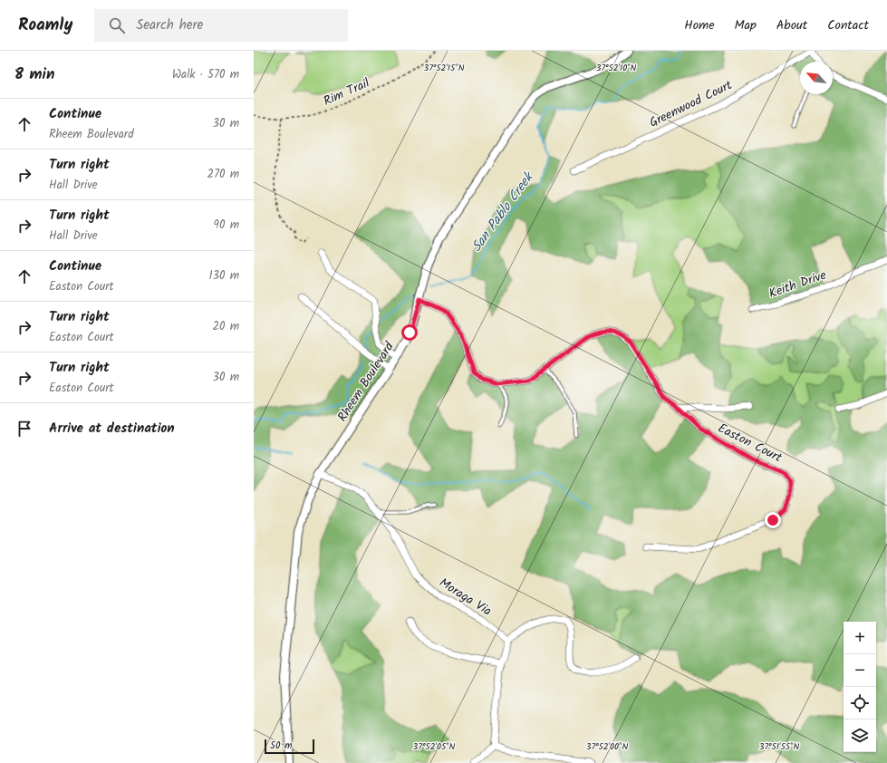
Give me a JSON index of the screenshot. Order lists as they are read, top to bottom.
{
  "streets": {
    "street": [
      "Greenwood Court",
      "Keith Drive",
      "Rheem Boulevard",
      "Easton Court",
      "Moraga Via"
    ],
    "path": ["Rim Trail"]
  },
  "crossings": [
    ["Rheem Boulevard", "Moraga Via"]
  ],
  "water": ["San Pablo Creek"],
  "scale_bar": "50 m",
  "north": "top left",
  "page": {
    "header": "Roamly",
    "search": "Search here",
    "nav": [
      "Home",
      "Map",
      "About",
      "Contact"
    ],
    "heading": ["8 min", "Walk · 570 m"],
    "list": [
      ["Continue", "Rheem Boulevard", "30 m"],
      ["Turn right", "Hall Drive", "270 m"],
      ["Turn right", "Hall Drive", "90 m"],
      ["Continue", "Easton Court", "130 m"],
      ["Turn right", "Easton Court", "20 m"],
      ["Turn right", "Easton Court", "30 m"],
      "Arrive at destination"
    ],
    "map_buttons": ["+", "−"],
    "scale": "50 m"
  },
  "coordinates": [
    "37°52'15\"N",
    "37°52'10\"N",
    "37°52'05\"N",
    "37°52'00\"N",
    "37°51'55\"N"
  ]
}
